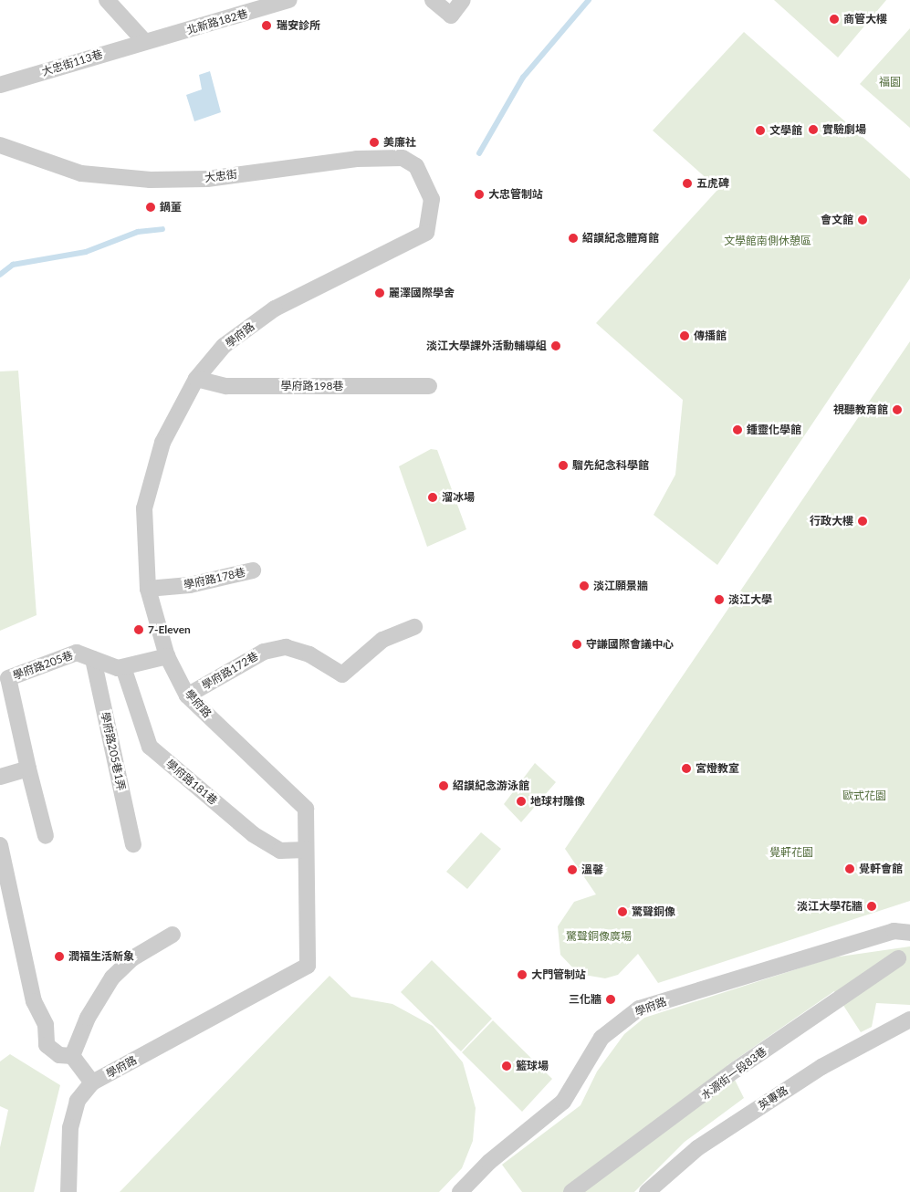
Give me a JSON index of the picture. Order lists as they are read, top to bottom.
{
  "streets": {
    "street": [
      "北新路182巷",
      "大忠街113巷",
      "大忠街",
      "學府路",
      "學府路198巷",
      "學府路178巷",
      "學府路205巷",
      "學府路172巷",
      "學府路205巷1弄",
      "學府路181巷",
      "水源街一段83巷",
      "英專路"
    ]
  },
  "crossings": [
    ["北新路182巷", "大忠街113巷"],
    ["大忠街", "學府路"],
    ["學府路", "學府路198巷"],
    ["學府路", "學府路178巷"],
    ["學府路", "學府路205巷"],
    ["學府路", "學府路172巷"],
    ["學府路", "學府路181巷"],
    ["學府路205巷", "學府路205巷1弄"],
    ["學府路205巷", "學府路181巷"]
  ],
  "parks": [
    "福園",
    "文學館南側休憩區",
    "歐式花園",
    "覺軒花園",
    "驚聲銅像廣場"
  ],
  "places": [
    "商管大樓",
    "瑞安診所",
    "實驗劇場",
    "文學館",
    "美廉社",
    "五虎碑",
    "大忠管制站",
    "鍋董",
    "會文館",
    "紹謨紀念體育館",
    "麗澤國際學舍",
    "傳播館",
    "淡江大學課外活動輔導組",
    "視聽教育館",
    "鍾靈化學館",
    "騮先紀念科學館",
    "溜冰場",
    "行政大樓",
    "淡江願景牆",
    "淡江大學",
    "7-Eleven",
    "守謙國際會議中心",
    "宮燈教室",
    "紹謨紀念游泳館",
    "地球村雕像",
    "覺軒會館",
    "溫馨",
    "淡江大學花牆",
    "驚聲銅像",
    "潤福生活新象",
    "大門管制站",
    "三化牆",
    "籃球場"
  ]
}
